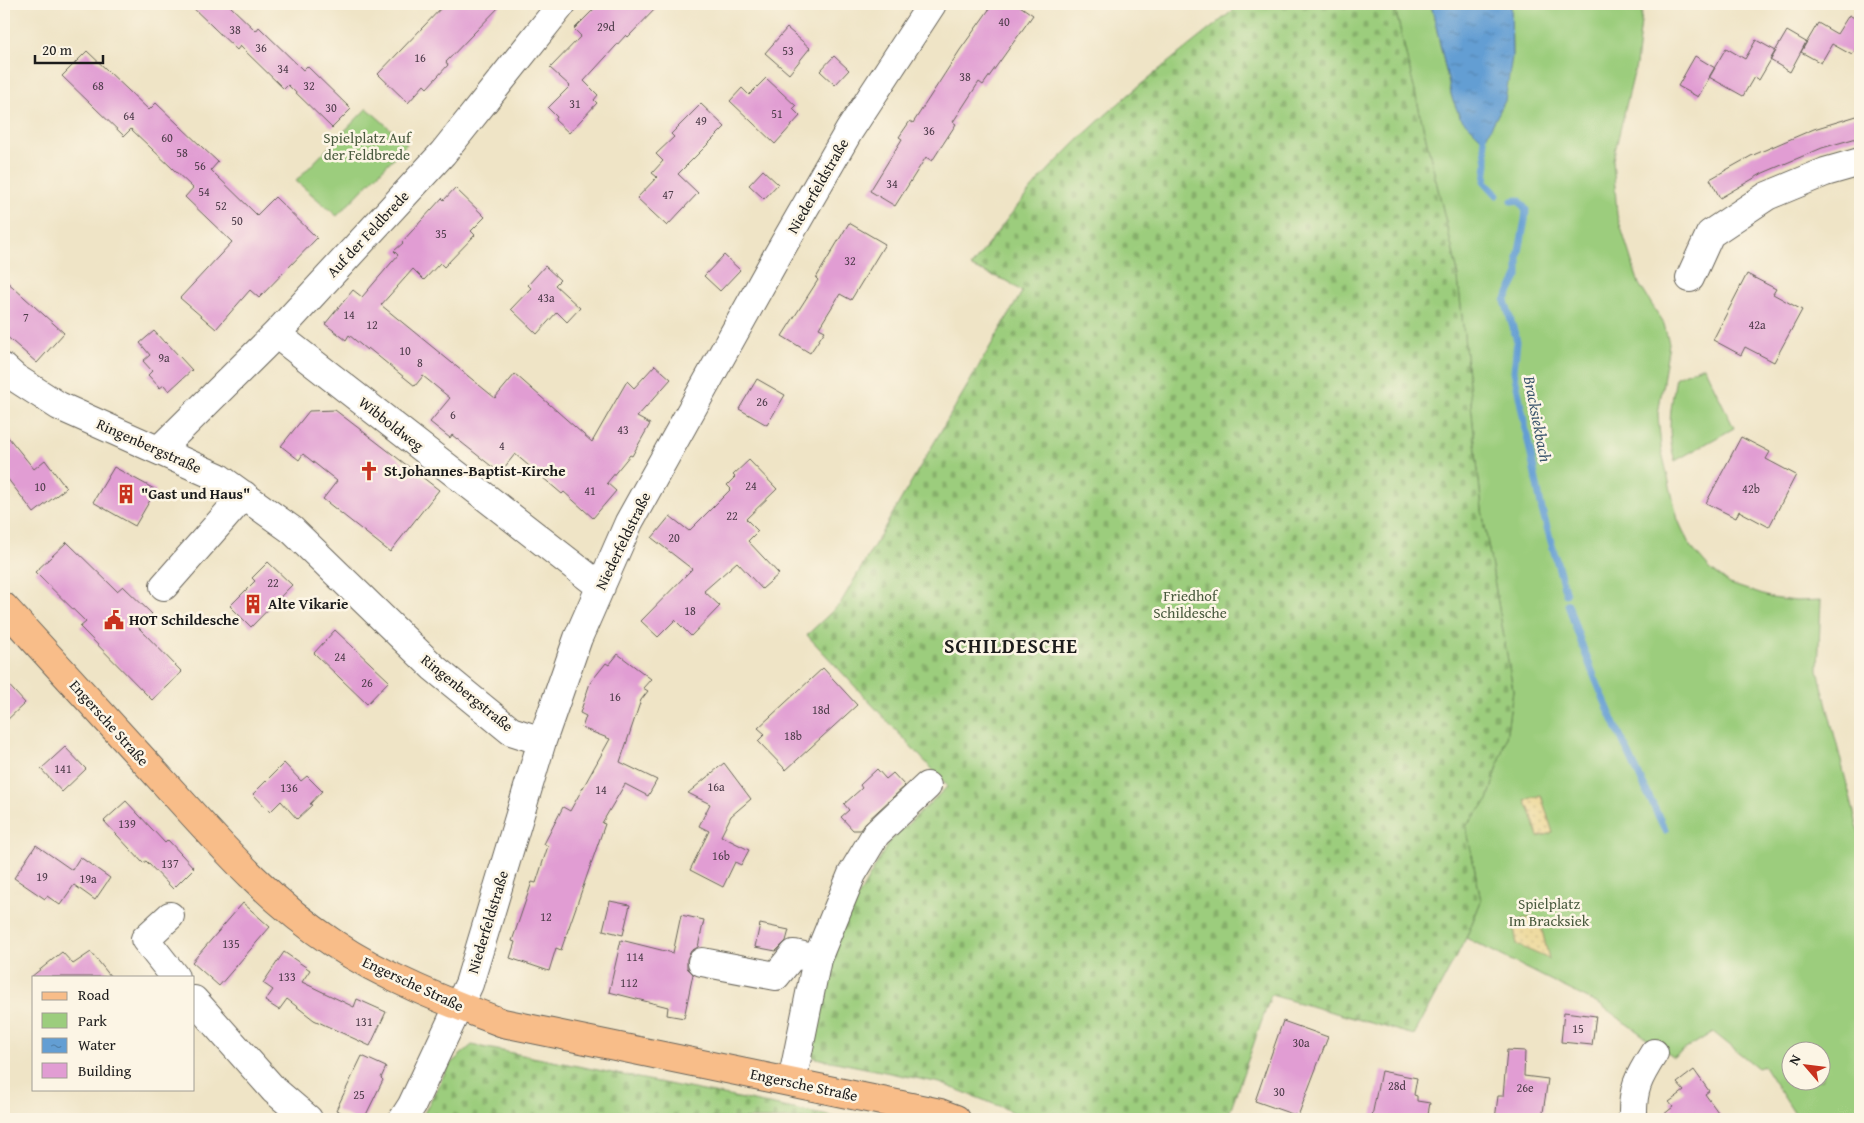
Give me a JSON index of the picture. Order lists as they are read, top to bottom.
{
  "streets": {
    "main road": ["Engersche Straße"],
    "street": [
      "Niederfeldstraße",
      "Auf der Feldbrede",
      "Wibboldweg",
      "Ringenbergstraße"
    ]
  },
  "crossings": [
    ["Niederfeldstraße", "Wibboldweg"],
    ["Niederfeldstraße", "Ringenbergstraße"],
    ["Niederfeldstraße", "Engersche Straße"],
    ["Auf der Feldbrede", "Wibboldweg"],
    ["Auf der Feldbrede", "Ringenbergstraße"]
  ],
  "districts": ["SCHILDESCHE"],
  "water": ["Bracksiekbach"],
  "parks": ["Spielplatz Auf der Feldbrede", "Friedhof Schildesche", "Spielplatz Im Bracksiek"],
  "places": {
    "church": ["St.Johannes-Baptist-Kirche"],
    "building": ["\"Gast und Haus\"", "Alte Vikarie"],
    "public building": ["HOT Schildesche"]
  },
  "house_numbers": [
    "40",
    "29d",
    "38",
    "36",
    "53",
    "16",
    "34",
    "38",
    "68",
    "32",
    "31",
    "30",
    "51",
    "64",
    "49",
    "36",
    "60",
    "58",
    "56",
    "34",
    "54",
    "47",
    "52",
    "50",
    "35",
    "32",
    "43a",
    "14",
    "7",
    "12",
    "42a",
    "10",
    "9a",
    "8",
    "26",
    "6",
    "43",
    "4",
    "24",
    "10",
    "42b",
    "41",
    "22",
    "20",
    "22",
    "18",
    "24",
    "26",
    "16",
    "18d",
    "18b",
    "141",
    "16a",
    "136",
    "14",
    "139",
    "16b",
    "137",
    "19",
    "19a",
    "12",
    "135",
    "114",
    "133",
    "112",
    "131",
    "15",
    "30a",
    "28d",
    "26e",
    "30",
    "25"
  ],
  "legend": [
    "Road",
    "Park",
    "Water",
    "Building"
  ],
  "scale_bar": "20 m",
  "north": "top left"
}
